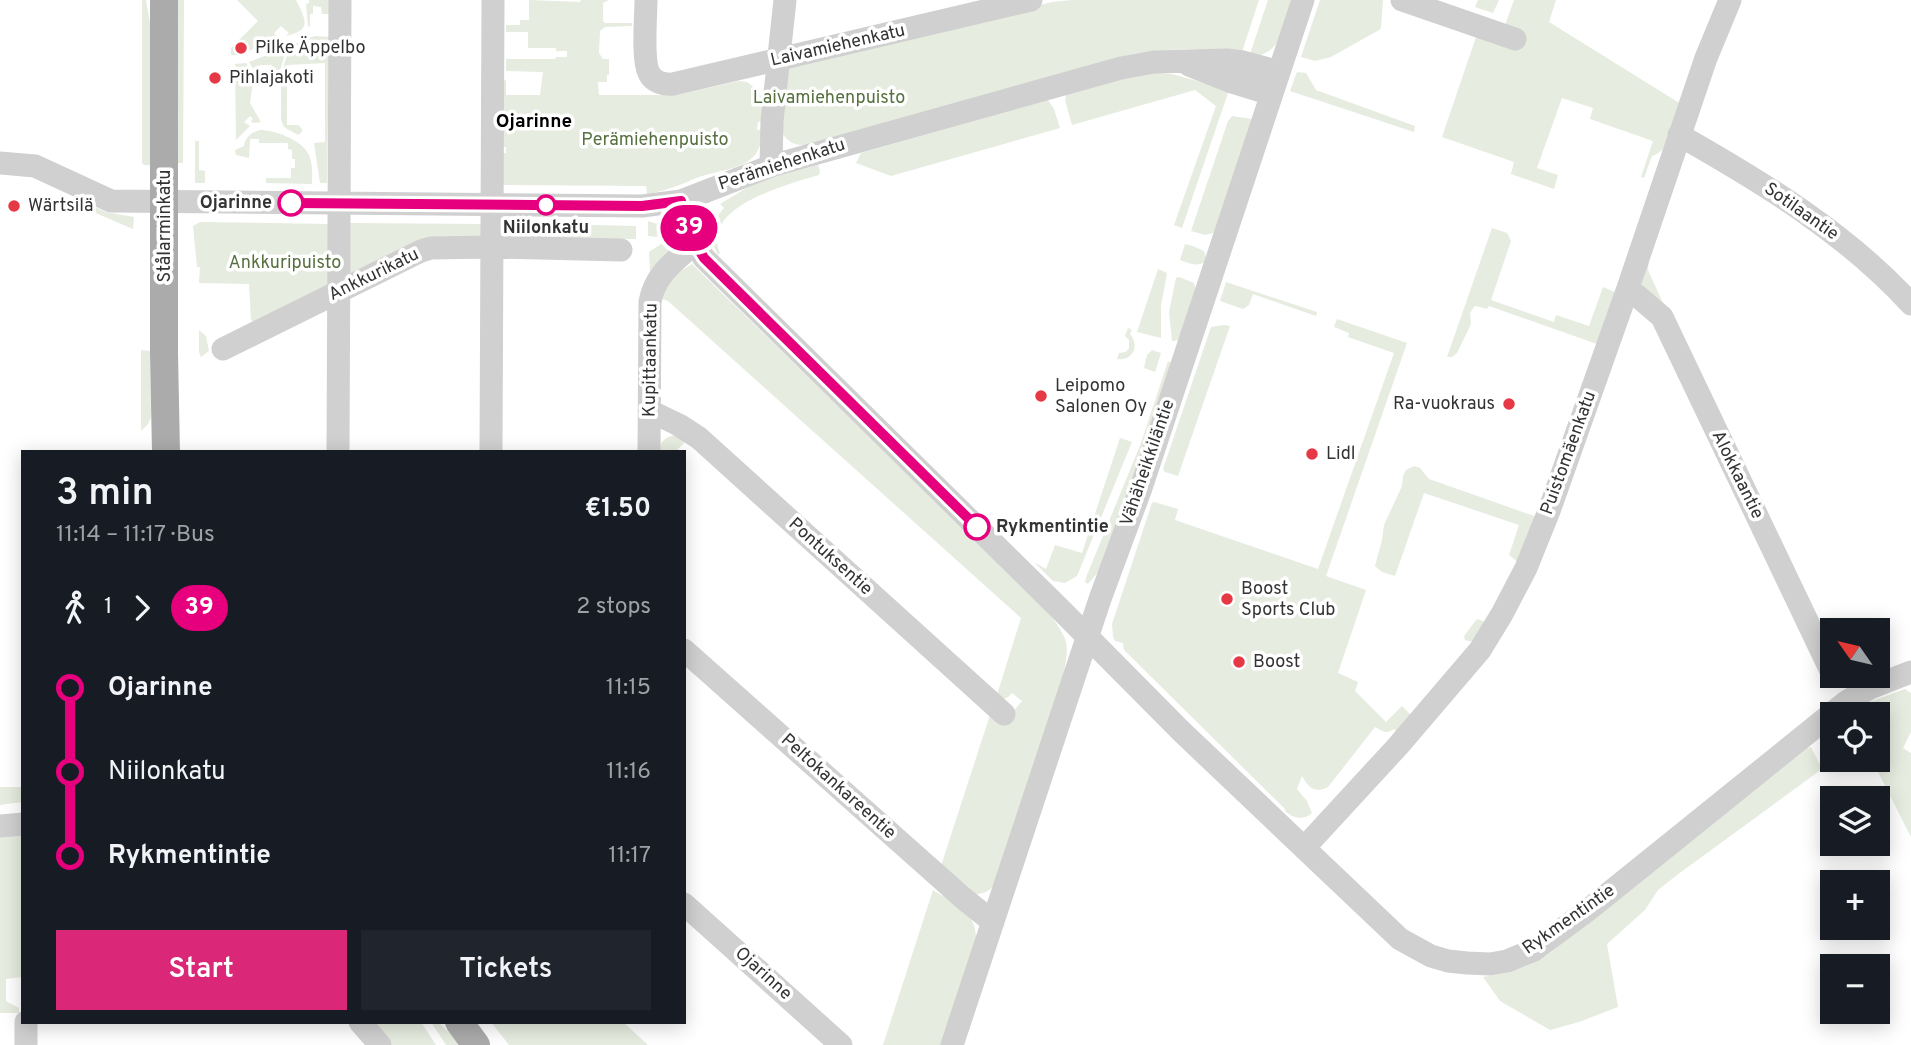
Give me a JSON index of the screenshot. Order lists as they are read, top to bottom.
{
  "streets": {
    "main road": ["Stålarminkatu"],
    "street": [
      "Laivamiehenkatu",
      "Perämiehenkatu",
      "Sotilaantie",
      "Ankkurikatu",
      "Kupittaankatu",
      "Puistomäenkatu",
      "Vähäheikkiläntie",
      "Alokkaantie",
      "Pontuksentie",
      "Peltokankareentie",
      "Rykmentintie",
      "Ojarinne"
    ]
  },
  "crossings": [
    ["Perämiehenkatu", "Stålarminkatu"],
    ["Perämiehenkatu", "Vähäheikkiläntie"],
    ["Perämiehenkatu", "Rykmentintie"],
    ["Sotilaantie", "Puistomäenkatu"],
    ["Kupittaankatu", "Pontuksentie"],
    ["Kupittaankatu", "Rykmentintie"],
    ["Puistomäenkatu", "Alokkaantie"],
    ["Puistomäenkatu", "Rykmentintie"],
    ["Vähäheikkiläntie", "Peltokankareentie"],
    ["Vähäheikkiläntie", "Rykmentintie"],
    ["Alokkaantie", "Rykmentintie"]
  ],
  "districts": ["Ojarinne"],
  "parks": ["Laivamiehenpuisto", "Perämiehenpuisto", "Ankkuripuisto"],
  "places": [
    "Pilke Äppelbo",
    "Pihlajakoti",
    "Ojarinne",
    "Niilonkatu",
    "Wärtsilä",
    "Leipomo Salonen Oy",
    "Ra-vuokraus",
    "Lidl",
    "Rykmentintie",
    "Boost Sports Club",
    "Boost"
  ],
  "lines": ["bus line 39"],
  "north": "top left",
  "page": {
    "on_map": "39",
    "heading": ["3 min", "11:14 – 11:17 · Bus", "€1.50"],
    "legs": ["1", "39", "2 stops"],
    "map_buttons": ["+", "−"],
    "list": [
      {
        "name": "Ojarinne",
        "value": "11:15"
      },
      {
        "name": "Niilonkatu",
        "value": "11:16"
      },
      {
        "name": "Rykmentintie",
        "value": "11:17"
      }
    ],
    "buttons": ["Start", "Tickets"]
  }
}
